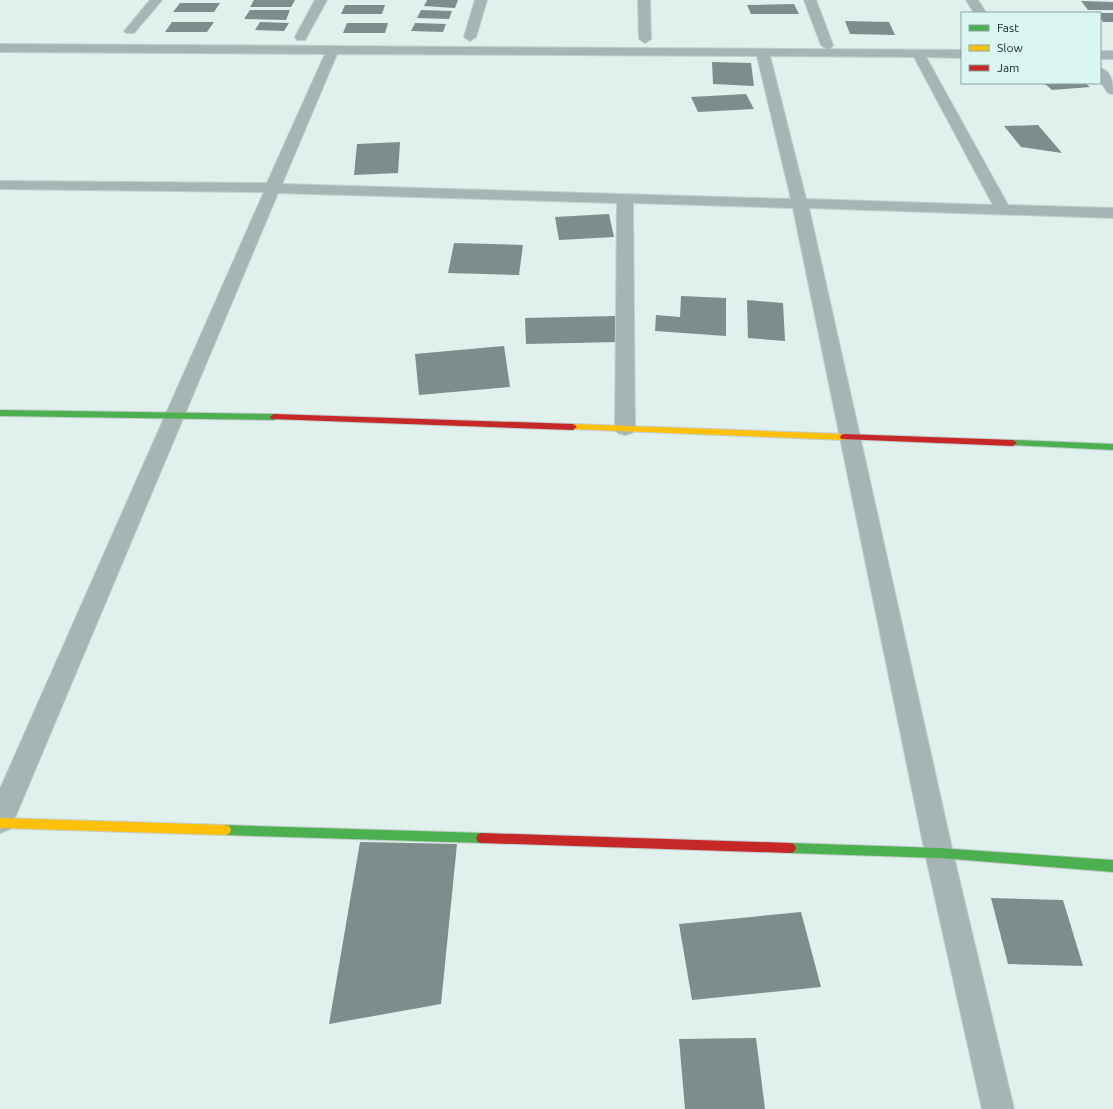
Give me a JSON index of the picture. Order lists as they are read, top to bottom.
{
  "legend": ["Fast", "Slow", "Jam"]
}
